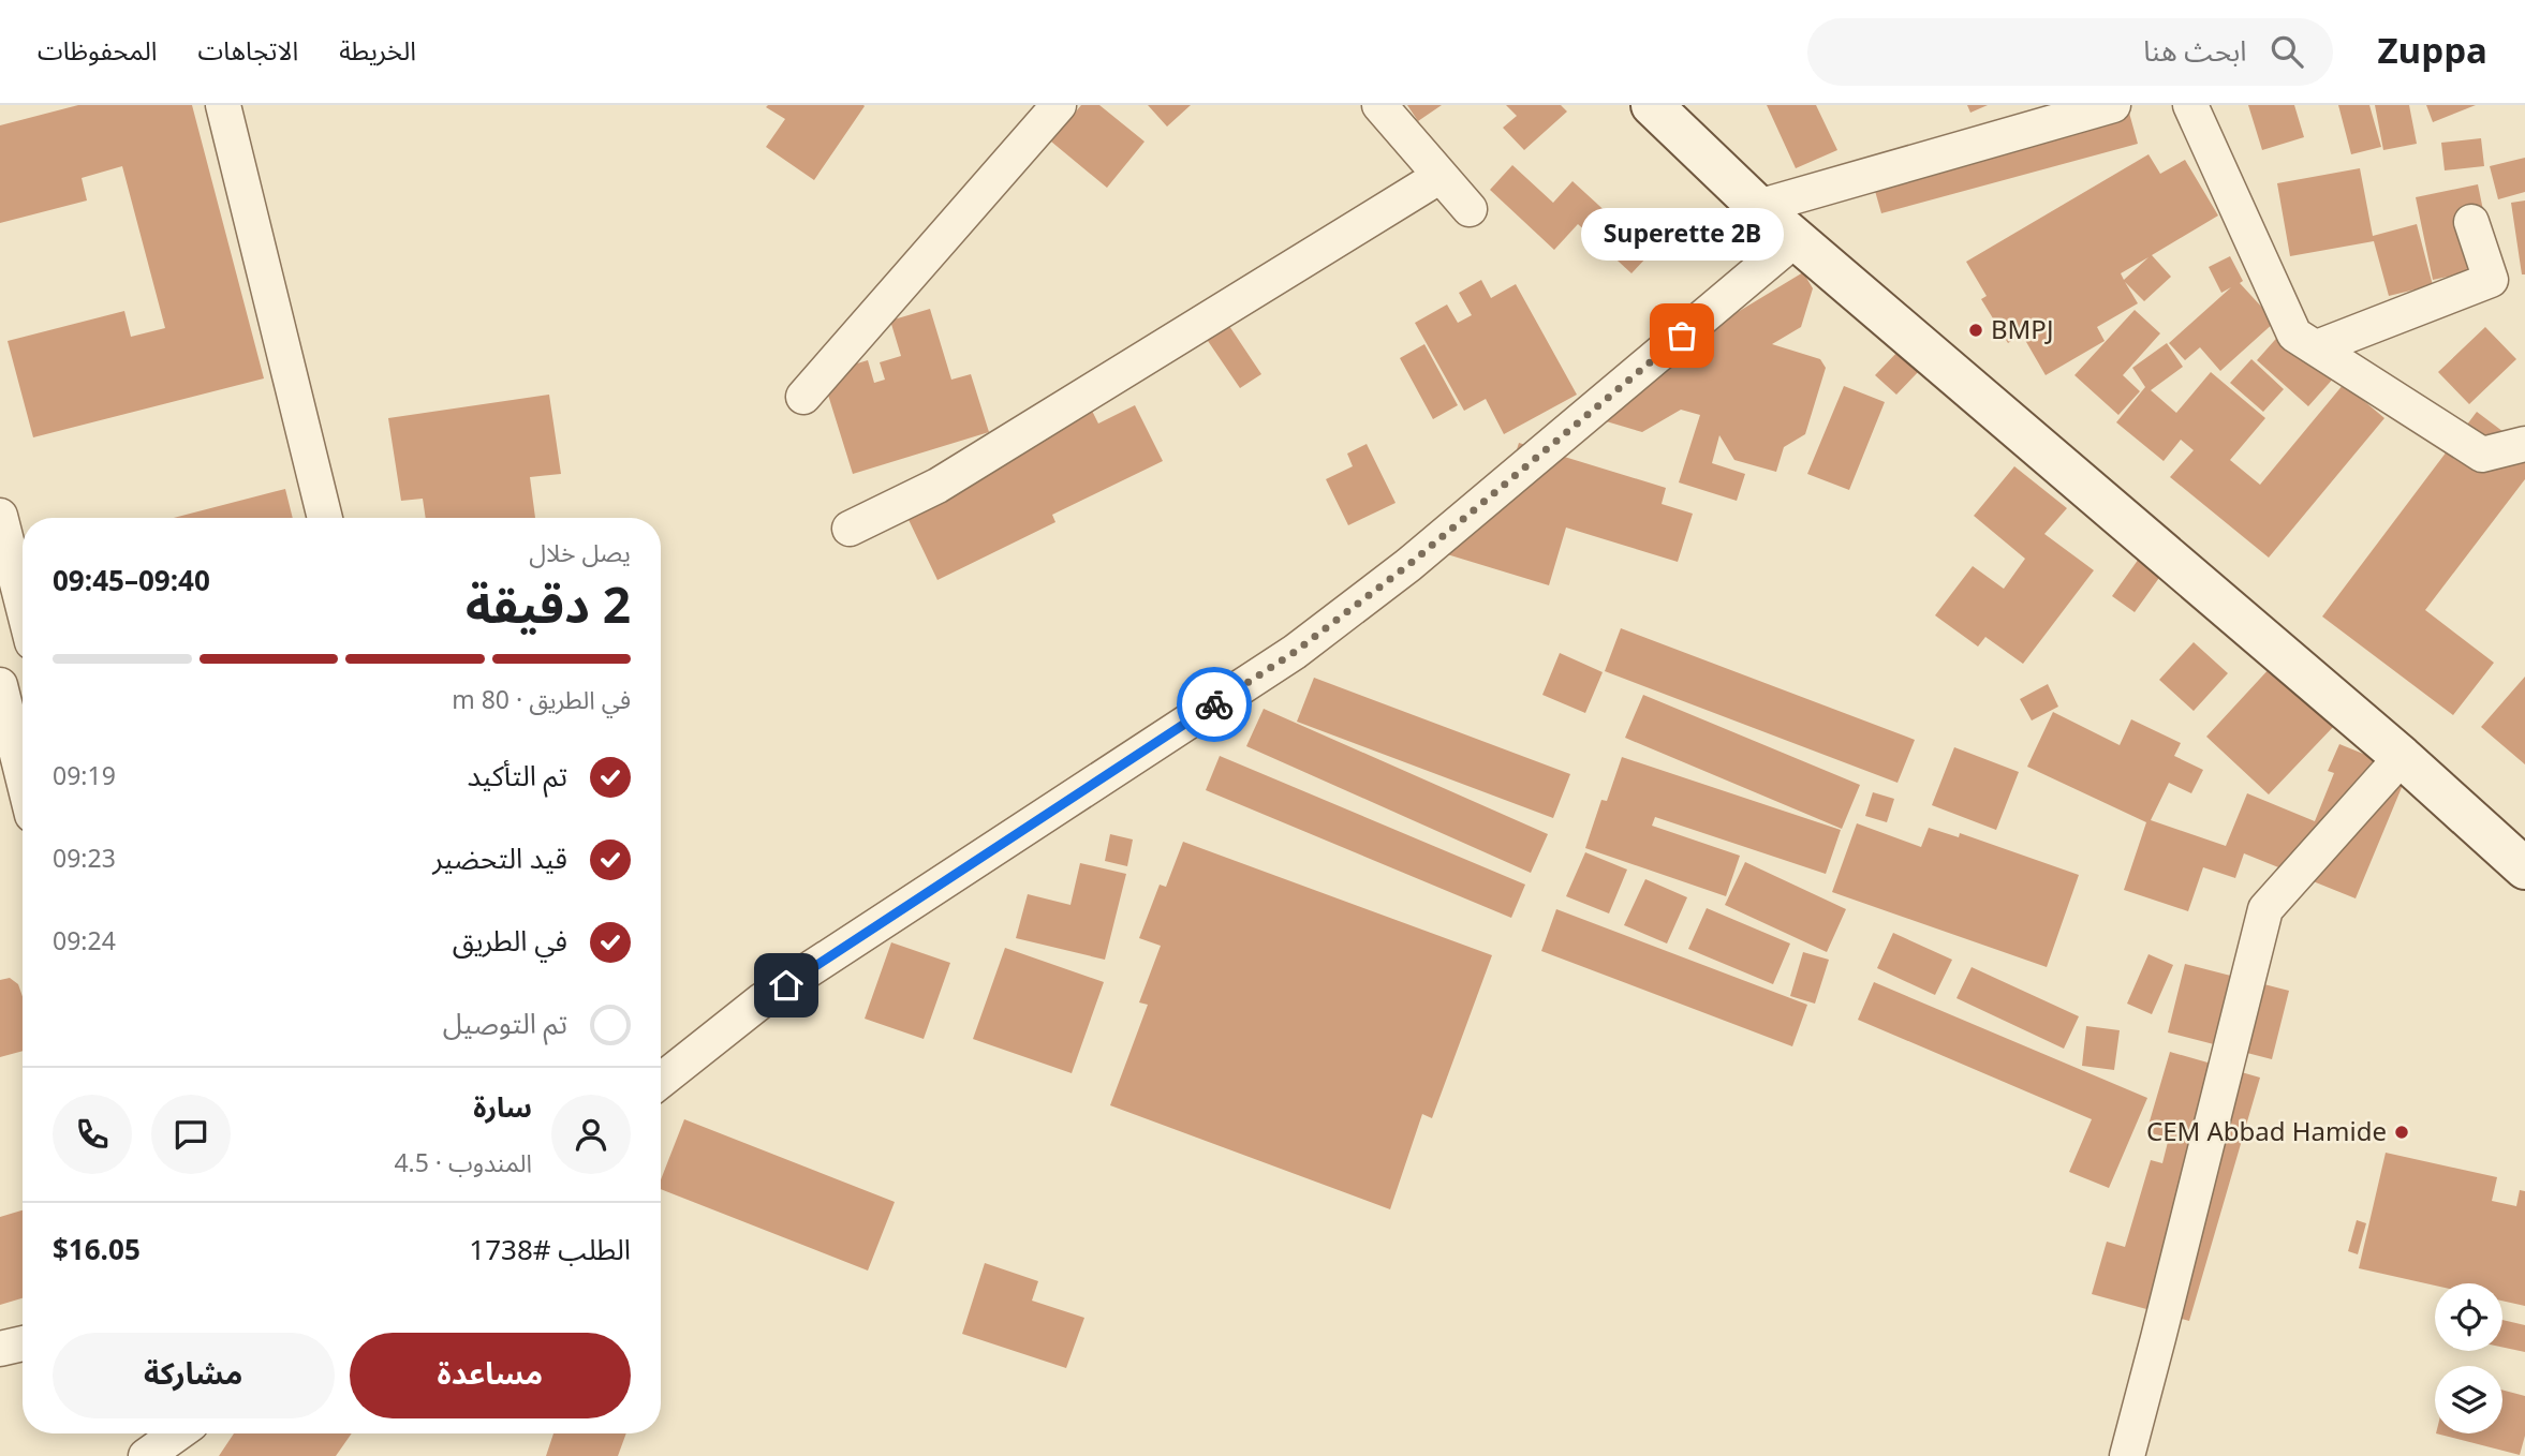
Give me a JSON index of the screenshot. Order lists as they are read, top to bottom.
{
  "places": ["BMPJ", "Superette 2B", "CEM Abbad Hamide"],
  "page": {
    "header": "Zuppa",
    "search": "ابحث هنا",
    "nav": ["الخريطة", "الاتجاهات", "المحفوظات"],
    "bubble": "Superette 2B",
    "heading": ["2 دقيقة", "يصل خلال", "09:40–09:45"],
    "panel": [
      "سارة",
      "المندوب · 4.5",
      "الطلب #1738",
      "$16.05"
    ],
    "bar": "في الطريق · 80 m",
    "list": [
      ["تم التأكيد", "09:19"],
      ["قيد التحضير", "09:23"],
      ["في الطريق", "09:24"],
      "تم التوصيل"
    ],
    "buttons": ["مساعدة", "مشاركة"]
  }
}
